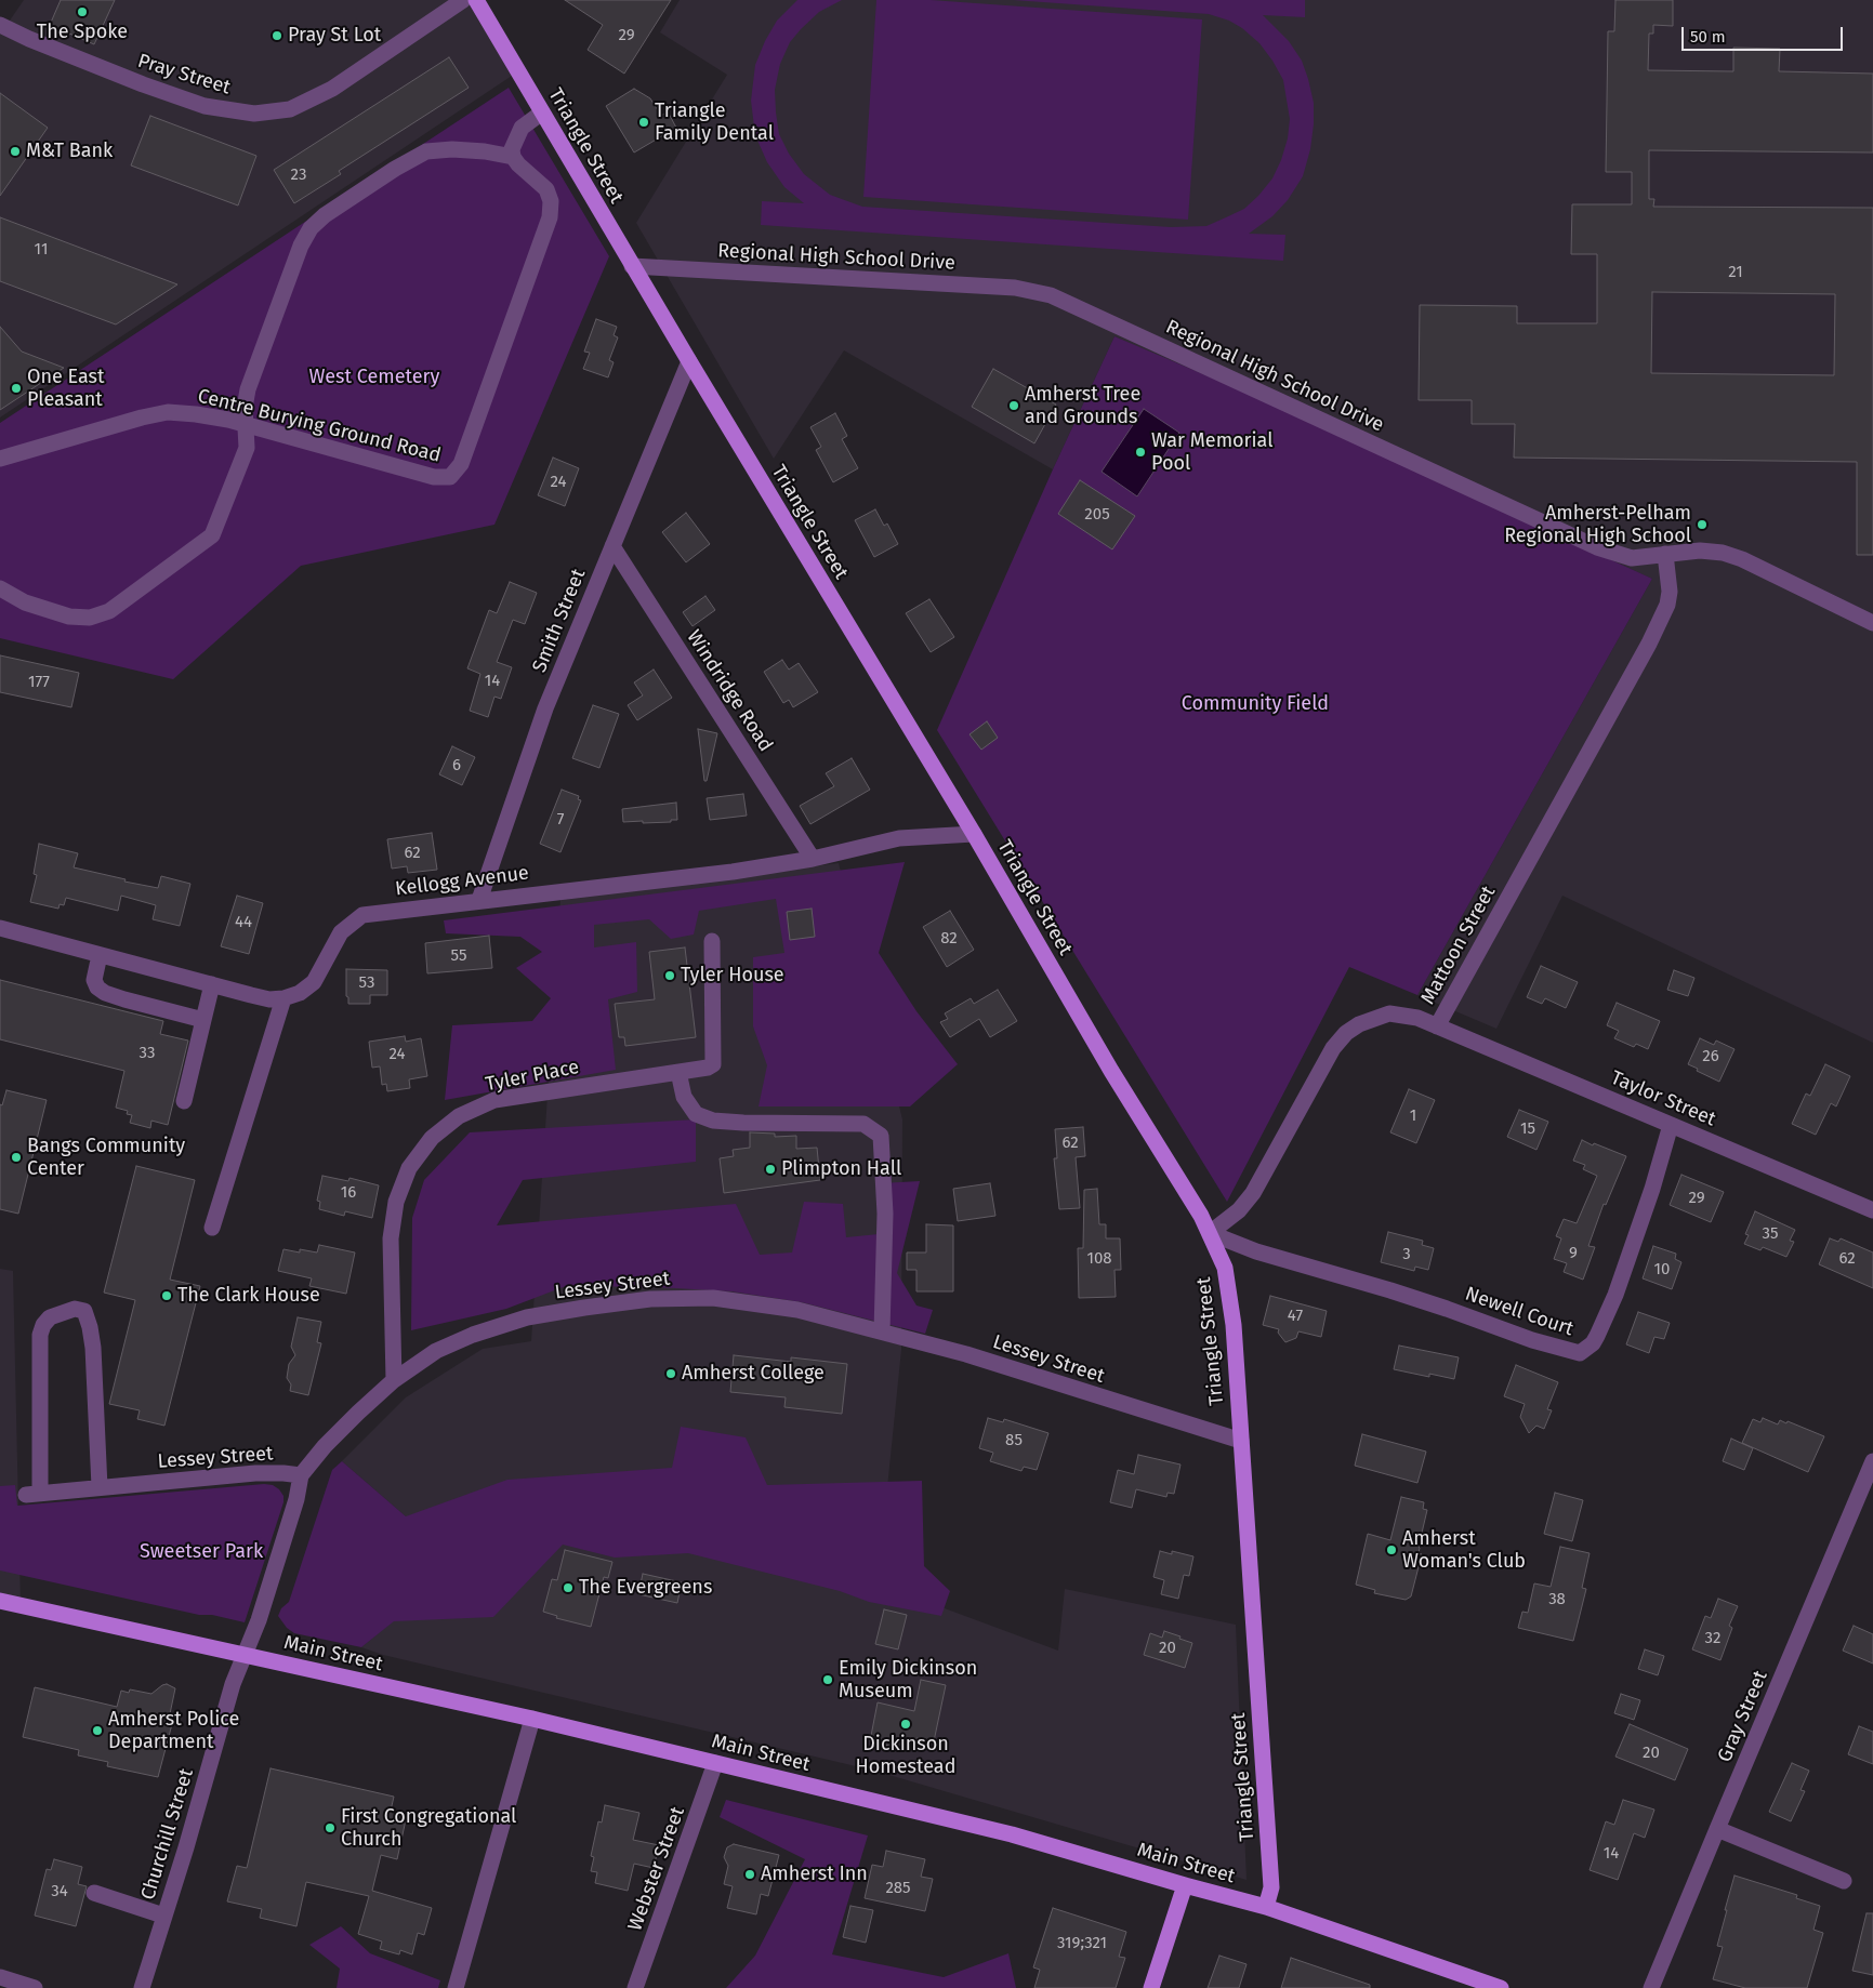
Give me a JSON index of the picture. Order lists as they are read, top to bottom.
{
  "streets": {
    "main road": ["Triangle Street", "Main Street"],
    "street": [
      "Pray Street",
      "Regional High School Drive",
      "Centre Burying Ground Road",
      "Smith Street",
      "Windridge Road",
      "Kellogg Avenue",
      "Mattoon Street",
      "Tyler Place",
      "Taylor Street",
      "Lessey Street",
      "Newell Court",
      "Gray Street",
      "Churchill Street",
      "Webster Street"
    ]
  },
  "crossings": [
    ["Triangle Street", "Regional High School Drive"],
    ["Triangle Street", "Smith Street"],
    ["Triangle Street", "Kellogg Avenue"],
    ["Triangle Street", "Mattoon Street"],
    ["Triangle Street", "Lessey Street"],
    ["Triangle Street", "Newell Court"],
    ["Triangle Street", "Main Street"],
    ["Regional High School Drive", "Mattoon Street"],
    ["Smith Street", "Windridge Road"],
    ["Smith Street", "Kellogg Avenue"],
    ["Windridge Road", "Kellogg Avenue"],
    ["Mattoon Street", "Taylor Street"],
    ["Mattoon Street", "Newell Court"],
    ["Tyler Place", "Lessey Street"],
    ["Taylor Street", "Newell Court"],
    ["Lessey Street", "Churchill Street"],
    ["Main Street", "Churchill Street"],
    ["Main Street", "Webster Street"]
  ],
  "parks": ["West Cemetery", "Community Field", "Sweetser Park"],
  "places": [
    "The Spoke",
    "Pray St Lot",
    "Triangle Family Dental",
    "M&T Bank",
    "One East Pleasant",
    "Amherst Tree and Grounds",
    "War Memorial Pool",
    "Amherst-Pelham Regional High School",
    "Tyler House",
    "Bangs Community Center",
    "Plimpton Hall",
    "The Clark House",
    "Amherst College",
    "Amherst Woman's Club",
    "The Evergreens",
    "Emily Dickinson Museum",
    "Dickinson Homestead",
    "Amherst Police Department",
    "First Congregational Church",
    "Amherst Inn"
  ],
  "house_numbers": [
    "29",
    "23",
    "11",
    "21",
    "24",
    "205",
    "14",
    "177",
    "6",
    "7",
    "62",
    "44",
    "82",
    "55",
    "53",
    "33",
    "24",
    "26",
    "1",
    "15",
    "62",
    "16",
    "29",
    "35",
    "9",
    "3",
    "108",
    "62",
    "10",
    "47",
    "85",
    "38",
    "32",
    "20",
    "20",
    "14",
    "285",
    "34",
    "319;321"
  ],
  "scale_bar": "50 m"
}
